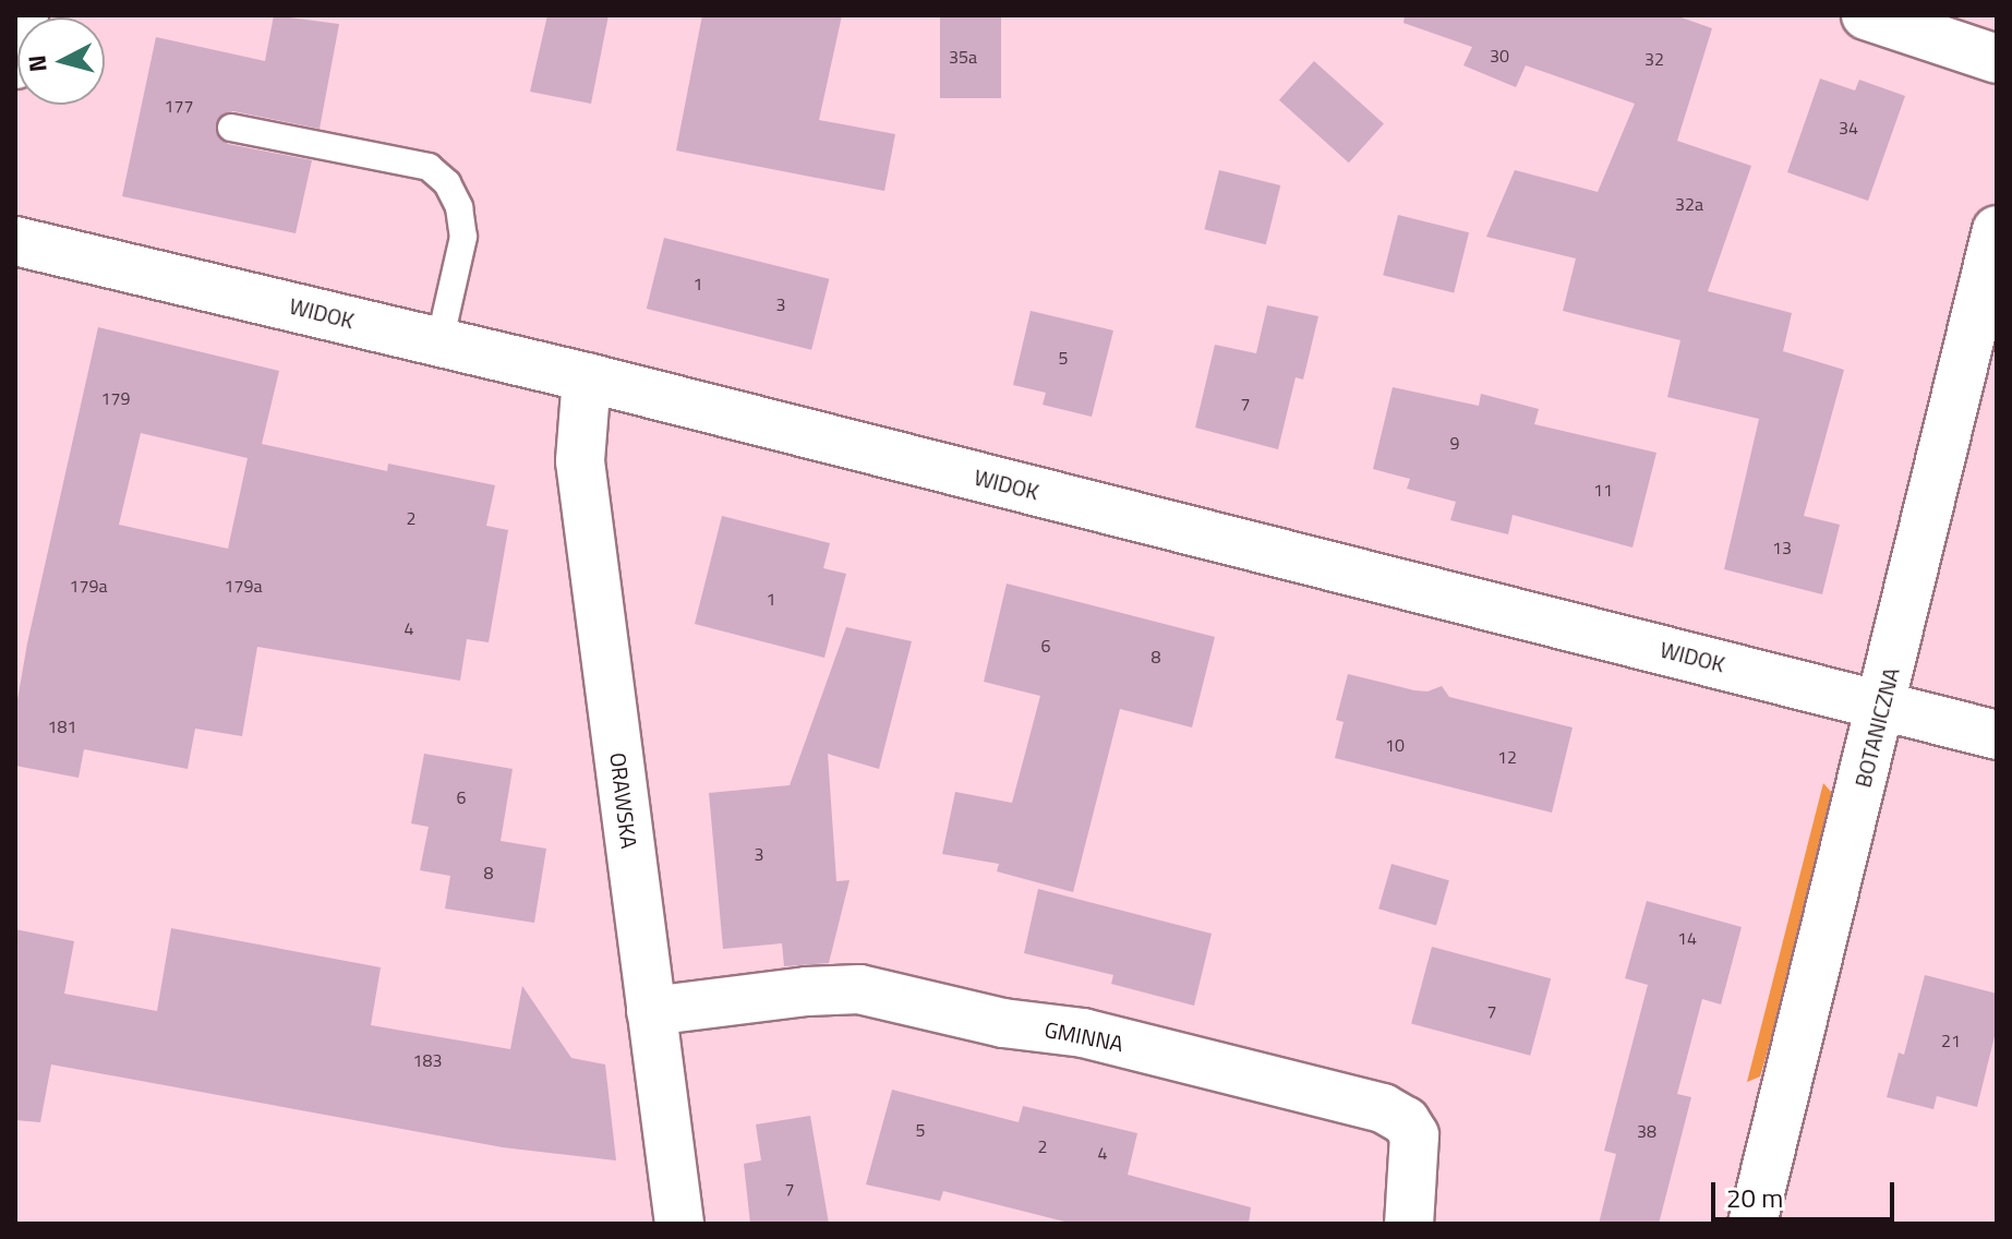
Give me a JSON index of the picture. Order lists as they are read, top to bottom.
{
  "streets": {
    "street": [
      "WIDOK",
      "BOTANICZNA",
      "ORAWSKA",
      "GMINNA"
    ]
  },
  "crossings": [
    ["WIDOK", "BOTANICZNA"],
    ["WIDOK", "ORAWSKA"],
    ["ORAWSKA", "GMINNA"]
  ],
  "house_numbers": [
    "30",
    "35a",
    "32",
    "177",
    "34",
    "32a",
    "1",
    "3",
    "5",
    "179",
    "7",
    "9",
    "11",
    "2",
    "13",
    "179a",
    "179a",
    "1",
    "4",
    "6",
    "8",
    "181",
    "10",
    "12",
    "6",
    "3",
    "8",
    "14",
    "7",
    "21",
    "183",
    "5",
    "38",
    "2",
    "4",
    "7"
  ],
  "scale_bar": "20 m",
  "north": "left"
}
